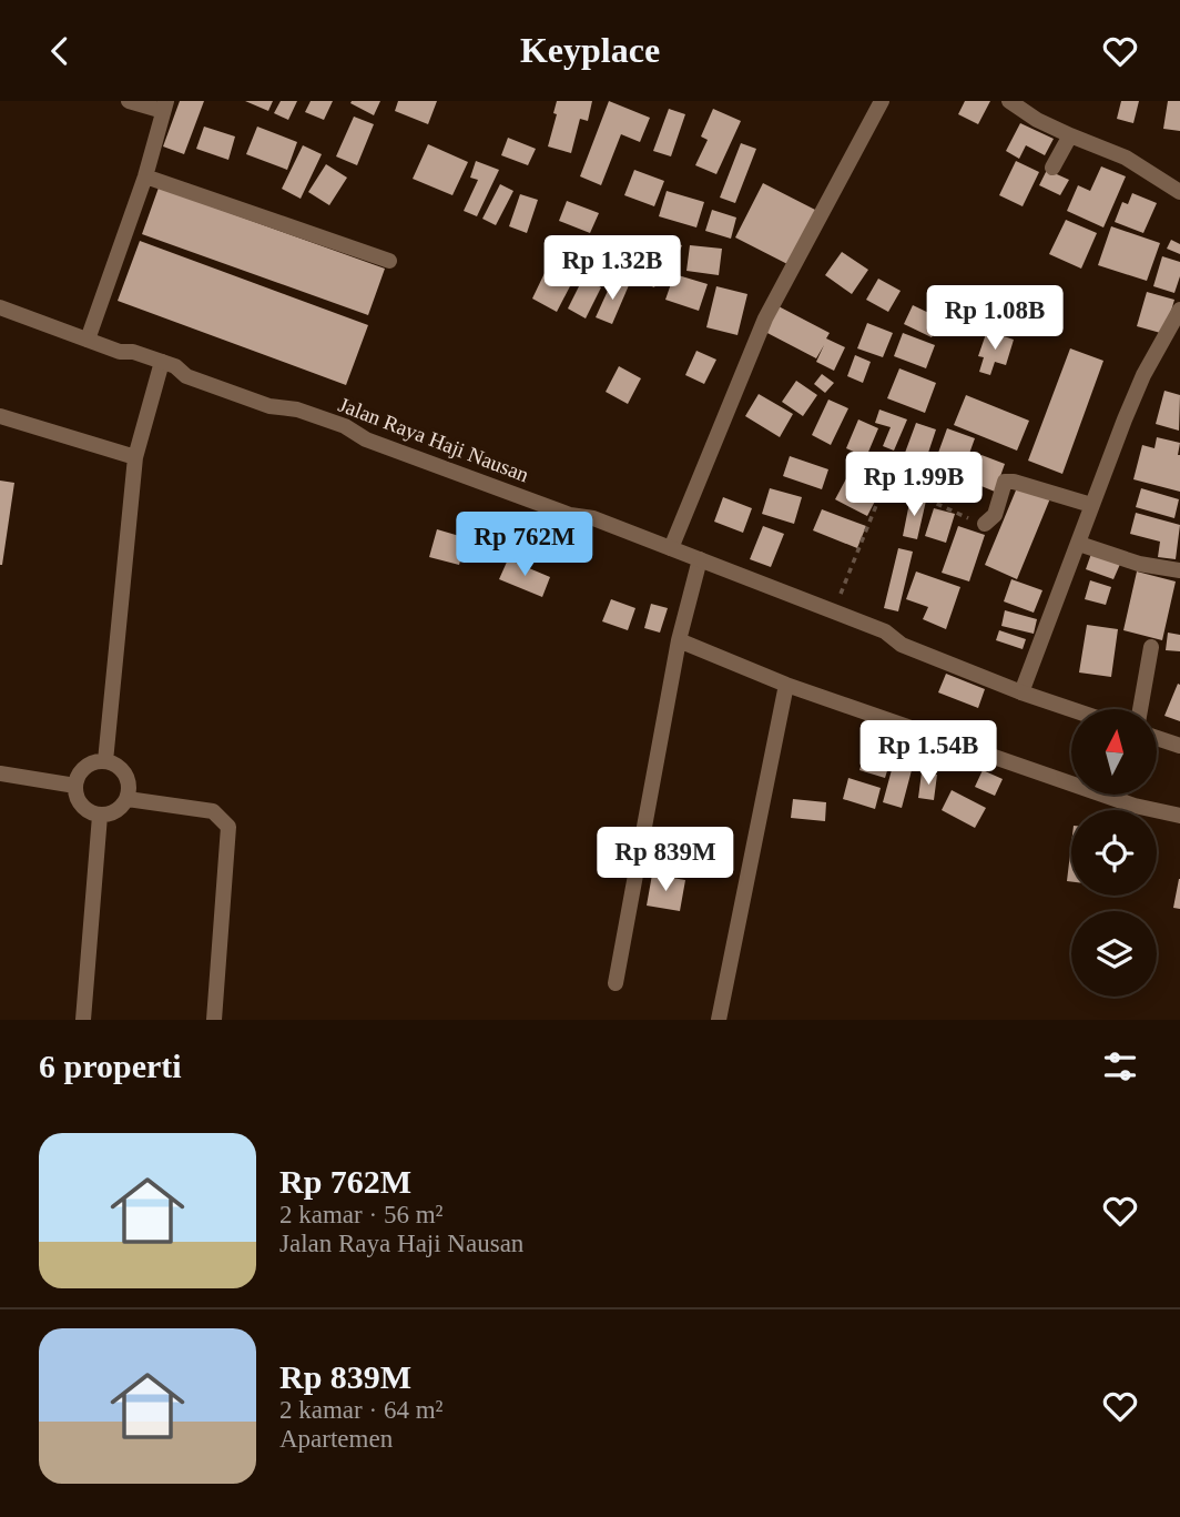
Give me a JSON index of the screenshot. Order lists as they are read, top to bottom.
{
  "streets": {
    "street": ["Jalan Raya Haji Nausan"]
  },
  "north": "top",
  "page": {
    "header": "Keyplace",
    "price": [
      "Rp 1.32B",
      "Rp 1.08B",
      "Rp 1.99B",
      "Rp 762M",
      "Rp 1.54B",
      "Rp 839M"
    ],
    "heading": "6 properti",
    "list": [
      {
        "name": "Rp 762M",
        "note": "2 kamar · 56 m² · Jalan Raya Haji Nausan"
      },
      {
        "name": "Rp 839M",
        "note": "2 kamar · 64 m² · Apartemen"
      }
    ]
  }
}
